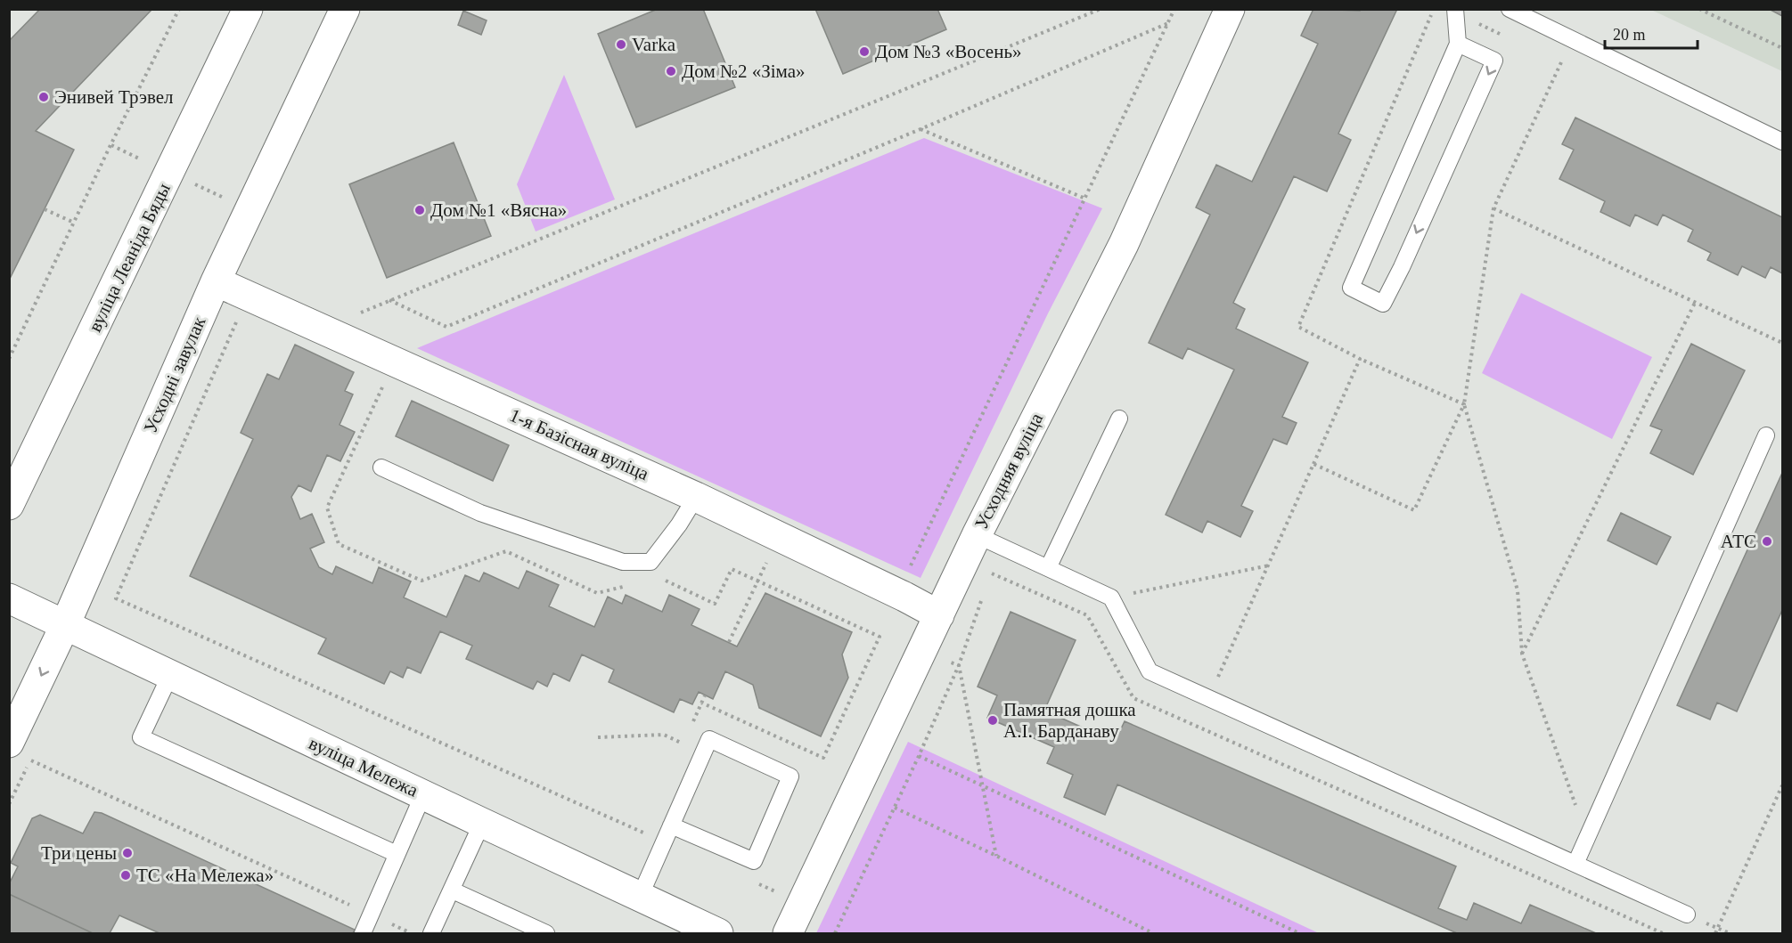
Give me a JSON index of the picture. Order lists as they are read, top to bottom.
{
  "streets": {
    "street": [
      "вуліца Леаніда Бяды",
      "Усходні завулак",
      "1-я Базісная вуліца",
      "Усходняя вуліца",
      "вуліца Мележа"
    ]
  },
  "crossings": [
    ["Усходні завулак", "1-я Базісная вуліца"],
    ["Усходні завулак", "вуліца Мележа"],
    ["1-я Базісная вуліца", "Усходняя вуліца"]
  ],
  "places": [
    "Varka",
    "Дом №3 «Восень»",
    "Дом №2 «Зіма»",
    "Энивей Трэвел",
    "Дом №1 «Вясна»",
    "АТС",
    "Памятная дошка А.І. Барданаву",
    "Три цены",
    "ТС «На Мележа»"
  ],
  "scale_bar": "20 m"
}
